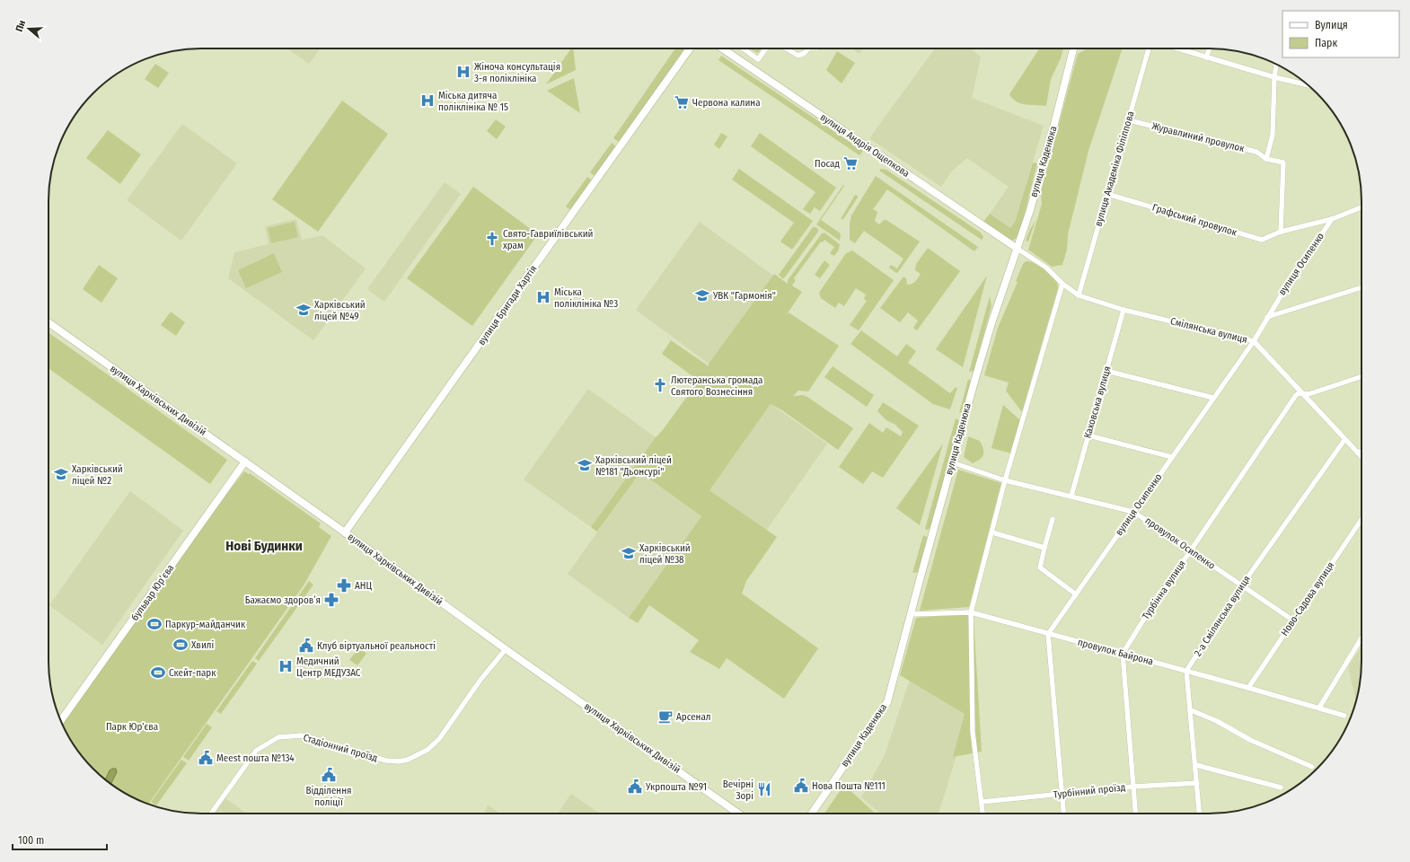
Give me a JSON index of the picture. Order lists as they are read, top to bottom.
{
  "streets": {
    "street": [
      "Журавлиний провулок",
      "вулиця Андрія Ощепкова",
      "вулиця Каденюка",
      "вулиця Академіка Філіппова",
      "Графський провулок",
      "вулиця Осипенко",
      "вулиця Бригади Хартія",
      "Смілянська вулиця",
      "вулиця Харківських Дивізій",
      "Каховська вулиця",
      "провулок Осипенко",
      "Турбінна вулиця",
      "бульвар Юрʼєва",
      "Ново-Садова вулиця",
      "2-а Смілянська вулиця",
      "провулок Байрона",
      "Стадіонний проїзд",
      "Турбінний проїзд"
    ]
  },
  "crossings": [
    ["Журавлиний провулок", "вулиця Академіка Філіппова"],
    ["Журавлиний провулок", "Графський провулок"],
    ["вулиця Андрія Ощепкова", "вулиця Каденюка"],
    ["вулиця Андрія Ощепкова", "Смілянська вулиця"],
    ["вулиця Каденюка", "Смілянська вулиця"],
    ["вулиця Каденюка", "провулок Осипенко"],
    ["вулиця Каденюка", "провулок Байрона"],
    ["вулиця Академіка Філіппова", "Графський провулок"],
    ["вулиця Академіка Філіппова", "Смілянська вулиця"],
    ["Графський провулок", "вулиця Осипенко"],
    ["вулиця Осипенко", "Смілянська вулиця"],
    ["вулиця Осипенко", "провулок Осипенко"],
    ["вулиця Осипенко", "провулок Байрона"],
    ["вулиця Бригади Хартія", "вулиця Харківських Дивізій"],
    ["Смілянська вулиця", "Каховська вулиця"],
    ["Смілянська вулиця", "Турбінна вулиця"],
    ["Смілянська вулиця", "2-а Смілянська вулиця"],
    ["вулиця Харківських Дивізій", "бульвар Юрʼєва"],
    ["вулиця Харківських Дивізій", "Стадіонний проїзд"],
    ["Каховська вулиця", "провулок Осипенко"],
    ["провулок Осипенко", "Турбінна вулиця"],
    ["провулок Осипенко", "Ново-Садова вулиця"],
    ["провулок Осипенко", "2-а Смілянська вулиця"],
    ["Турбінна вулиця", "провулок Байрона"],
    ["Ново-Садова вулиця", "провулок Байрона"],
    ["2-а Смілянська вулиця", "провулок Байрона"]
  ],
  "districts": ["Нові Будинки"],
  "parks": ["Парк Юр’єва"],
  "places": {
    "hospital": [
      "Жіноча консультація 3-я поліклініка",
      "Міська дитяча поліклініка № 15",
      "Міська поліклініка №3",
      "Медичний Центр МЕДУЗАС"
    ],
    "supermarket": ["Червона калина", "Посад"],
    "church": ["Свято-Гавриїлівський храм", "Лютеранська громада Святого Вознесіння"],
    "school or university": [
      "УВК \"Гармонія\"",
      "Харківський ліцей №49",
      "Харківський ліцей №181 \"Дьонсурі\"",
      "Харківський ліцей №2",
      "Харківський ліцей №38"
    ],
    "pharmacy": ["АНЦ", "Бажаємо здоровʼя"],
    "sports": ["Паркур-майданчик", "Хвилі", "Скейт-парк"],
    "public building": [
      "Клуб віртуальної реальності",
      "Meest пошта №134",
      "Відділення поліції",
      "Нова Пошта №111",
      "Укрпошта №91"
    ],
    "cafe": ["Арсенал"],
    "restaurant": ["Вечірні Зорі"]
  },
  "legend": ["Вулиця", "Парк"],
  "scale_bar": "100 m",
  "north": "left"
}
